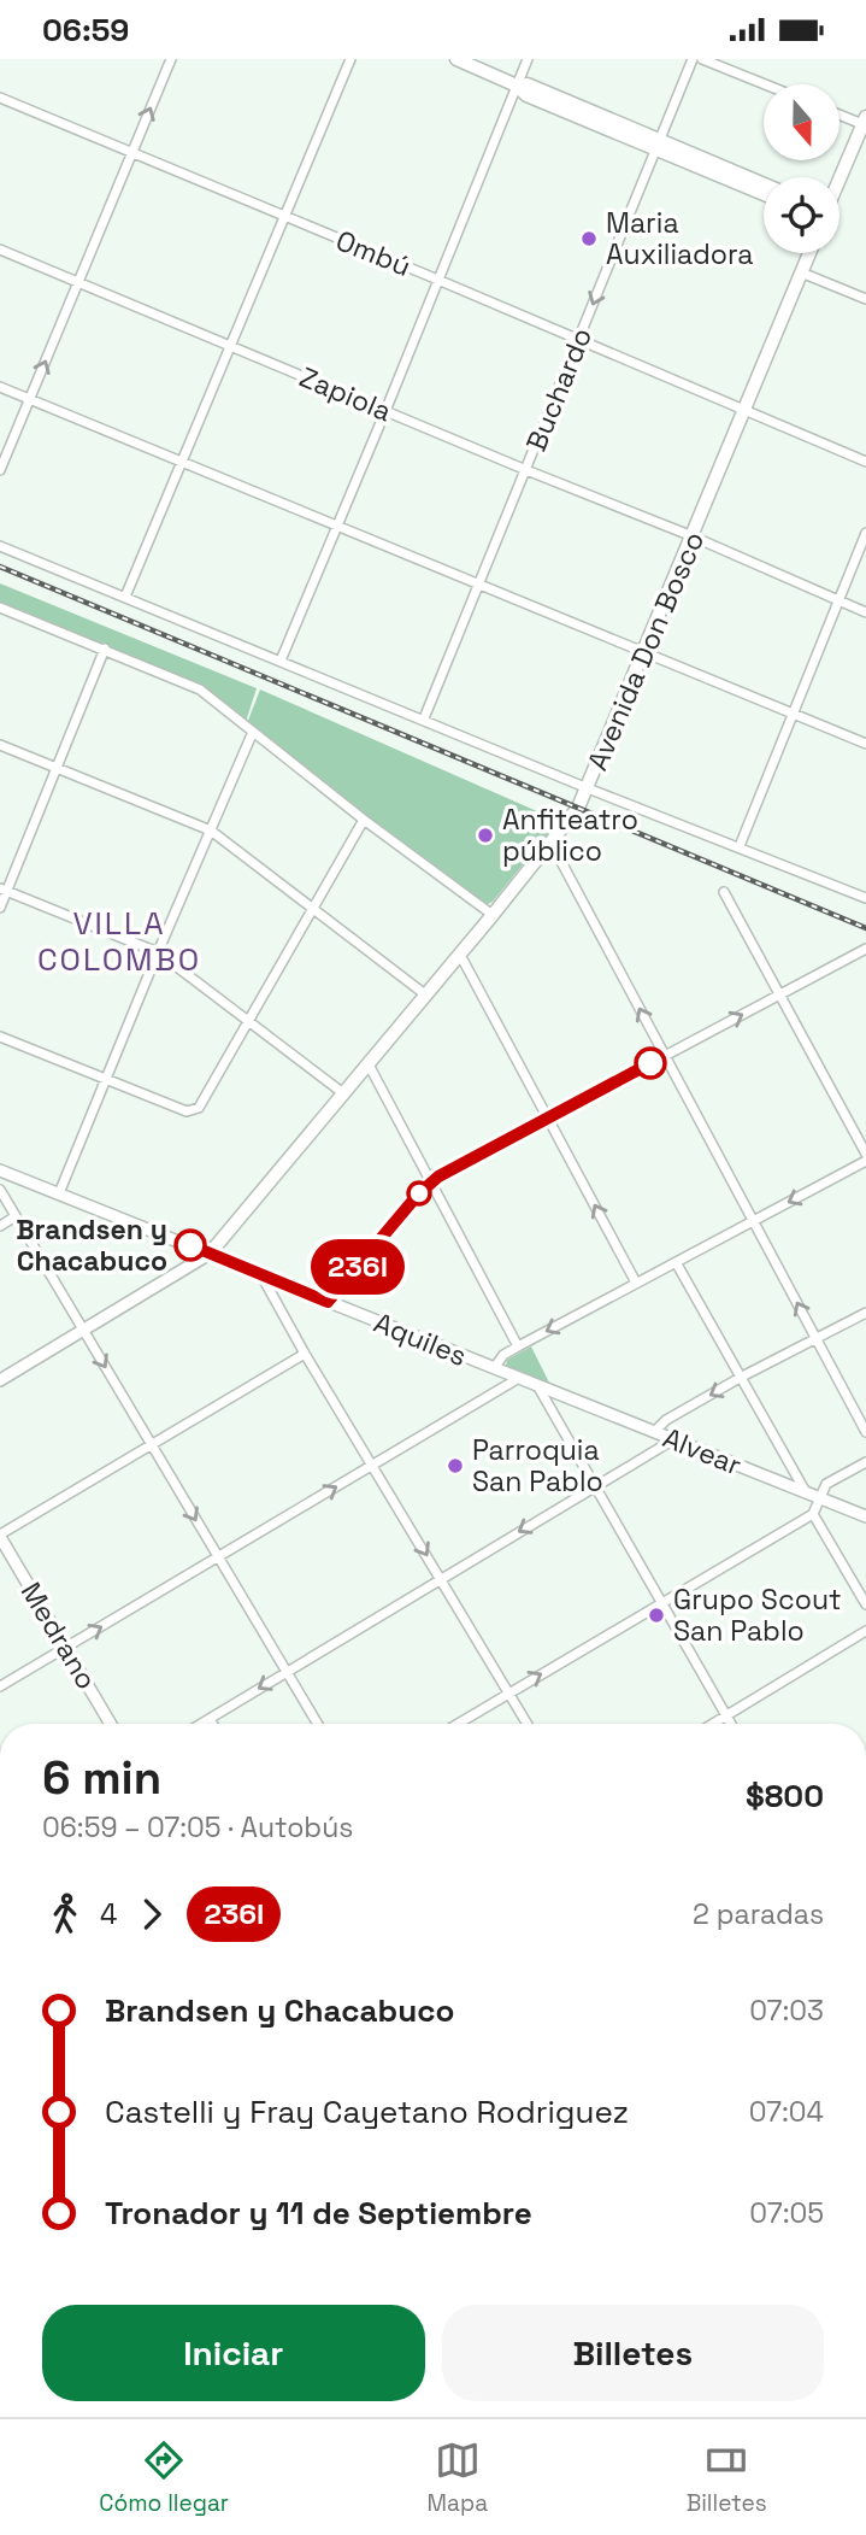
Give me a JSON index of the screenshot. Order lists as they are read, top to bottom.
{
  "streets": {
    "main road": ["Avenida Don Bosco"],
    "street": [
      "Ombú",
      "Buchardo",
      "Zapiola",
      "Aquiles",
      "Alvear",
      "Medrano"
    ]
  },
  "crossings": [
    ["Ombú", "Buchardo"],
    ["Ombú", "Avenida Don Bosco"],
    ["Buchardo", "Zapiola"],
    ["Zapiola", "Avenida Don Bosco"],
    ["Avenida Don Bosco", "Aquiles"],
    ["Aquiles", "Alvear"]
  ],
  "districts": ["VILLA COLOMBO"],
  "places": [
    "Maria Auxiliadora",
    "Anfiteatro público",
    "Brandsen y Chacabuco",
    "Parroquia San Pablo",
    "Grupo Scout San Pablo"
  ],
  "lines": ["bus line 236I"],
  "north": "bottom",
  "page": {
    "status": "06:59",
    "on_map": "236I",
    "heading": ["6 min", "06:59 – 07:05 · Autobús", "$800"],
    "legs": ["4", "236I", "2 paradas"],
    "list": [
      {
        "name": "Brandsen y Chacabuco",
        "value": "07:03"
      },
      {
        "name": "Castelli y Fray Cayetano Rodriguez",
        "value": "07:04"
      },
      {
        "name": "Tronador y 11 de Septiembre",
        "value": "07:05"
      }
    ],
    "buttons": ["Iniciar", "Billetes"],
    "tabs": ["Cómo llegar", "Mapa", "Billetes"]
  }
}
